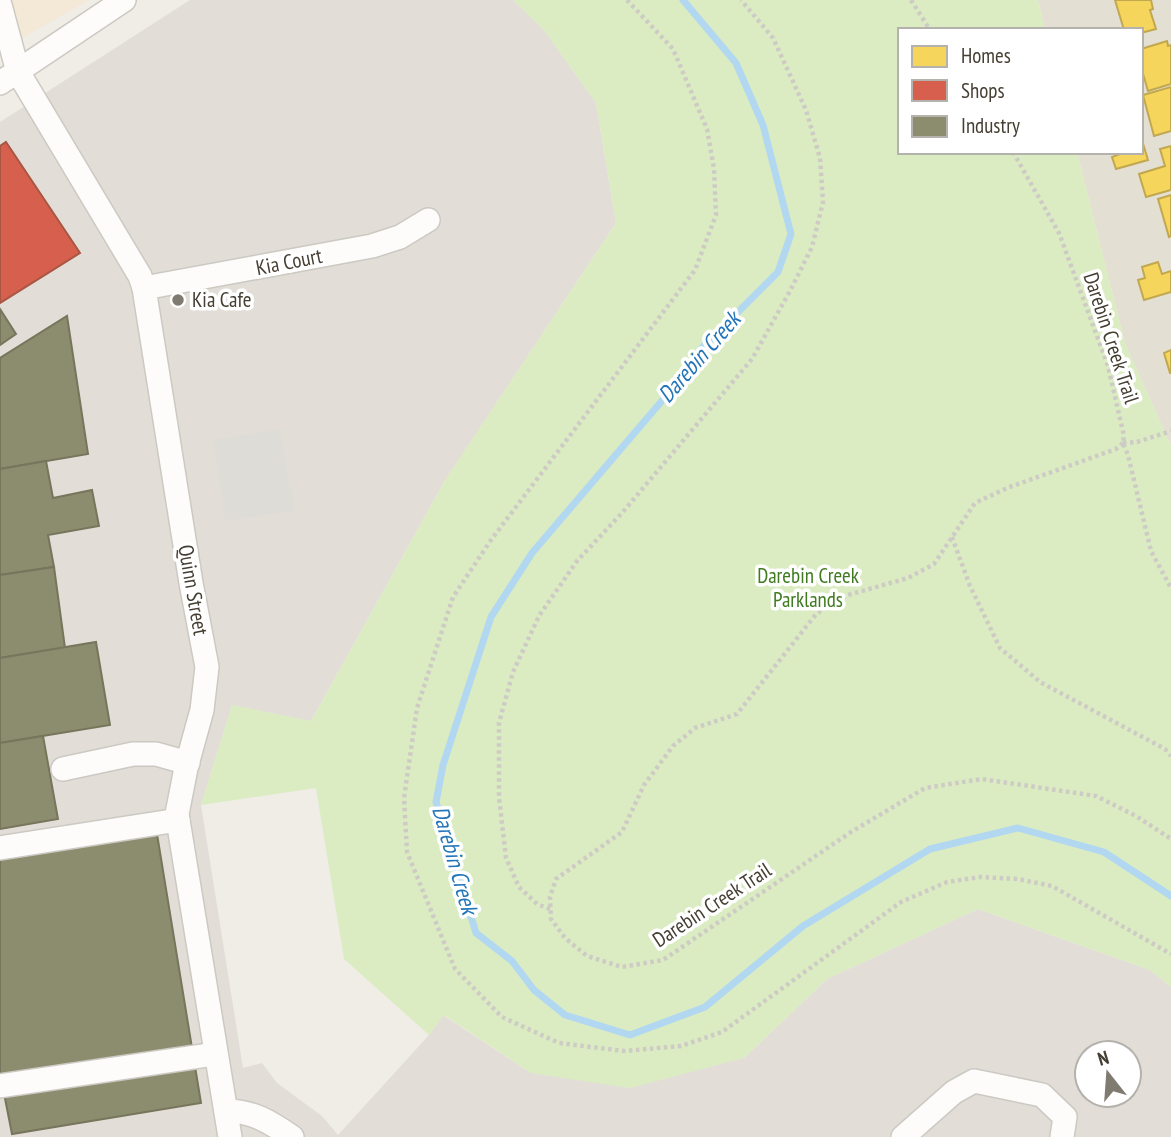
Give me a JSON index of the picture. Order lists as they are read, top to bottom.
{
  "streets": {
    "street": ["Kia Court", "Quinn Street"],
    "path": ["Darebin Creek Trail"]
  },
  "crossings": [
    ["Kia Court", "Quinn Street"]
  ],
  "water": ["Darebin Creek"],
  "parks": ["Darebin Creek Parklands"],
  "places": ["Kia Cafe"],
  "legend": ["Homes", "Shops", "Industry"],
  "north": "top"
}
